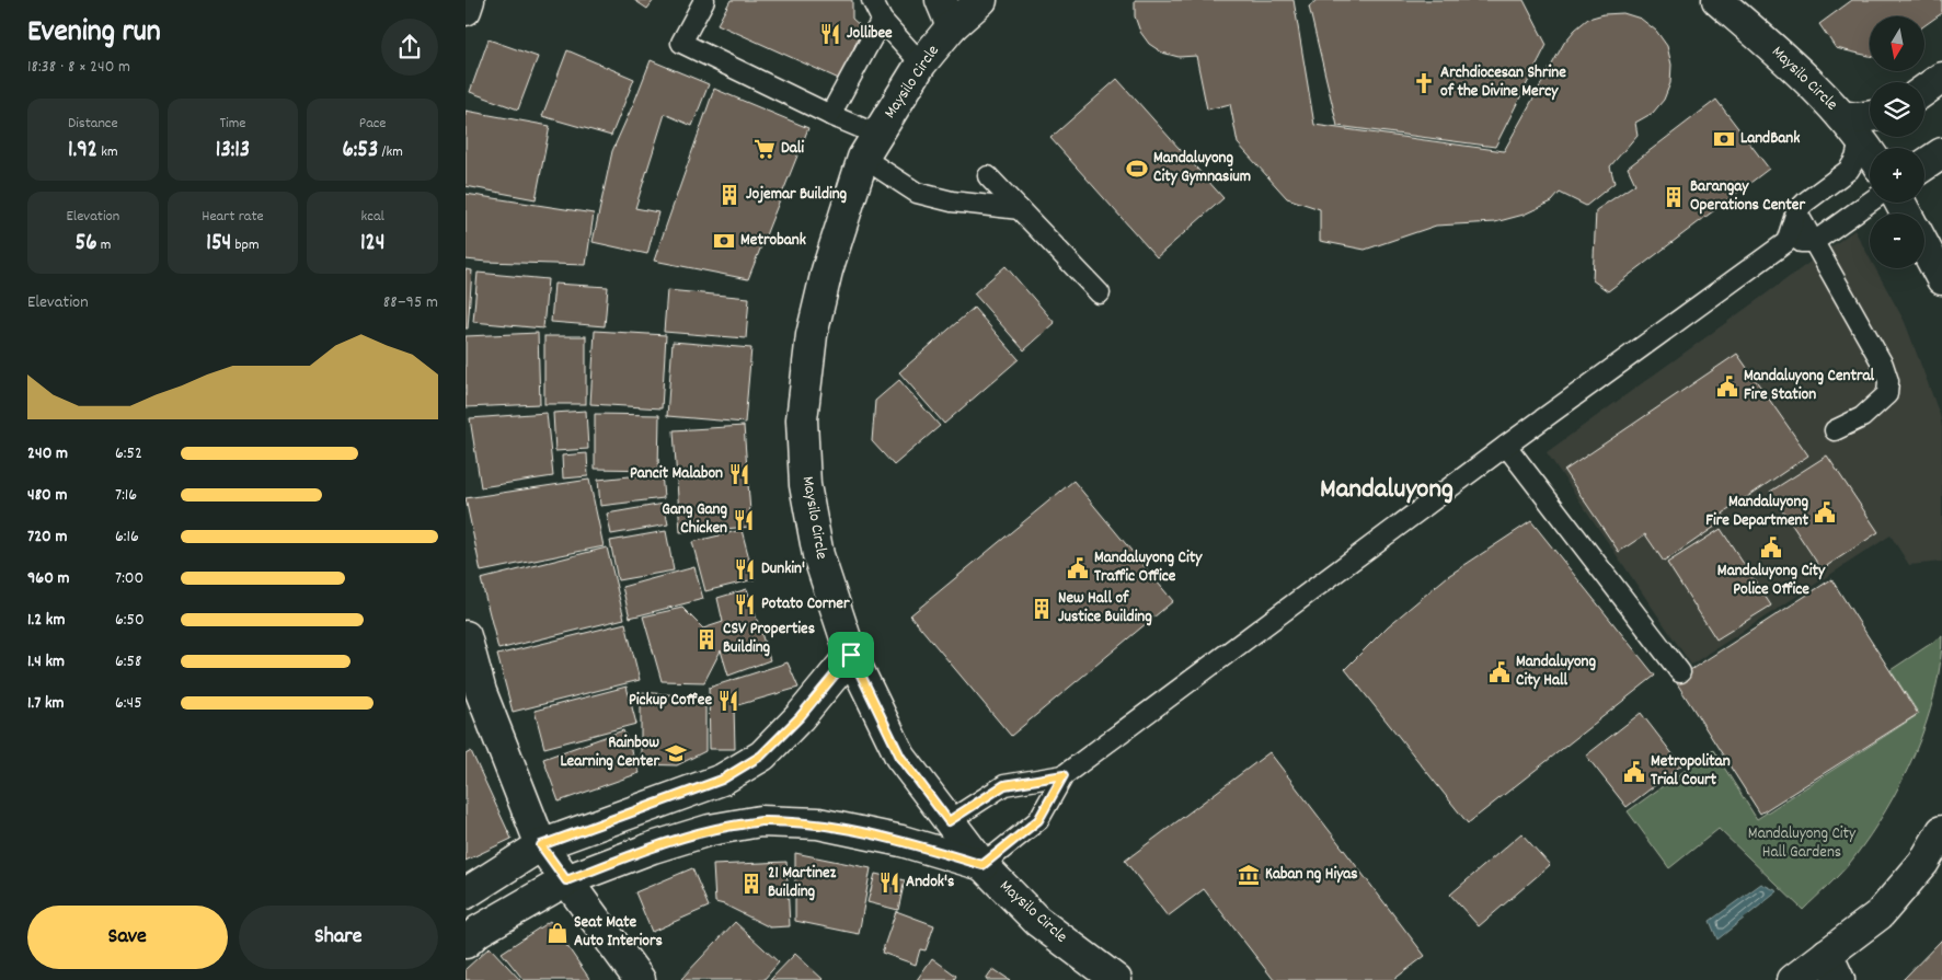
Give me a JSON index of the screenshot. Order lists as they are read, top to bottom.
{
  "streets": {
    "main road": ["Maysilo Circle"]
  },
  "districts": ["Mandaluyong"],
  "parks": ["Mandaluyong City Hall Gardens"],
  "places": {
    "restaurant": [
      "Jollibee",
      "Pancit Malabon",
      "Gang Gang Chicken",
      "Dunkin'",
      "Potato Corner",
      "Pickup Coffee",
      "Andok's"
    ],
    "church": ["Archdiocesan Shrine of the Divine Mercy"],
    "bank": ["LandBank", "Metrobank"],
    "supermarket": ["Dali"],
    "sports": ["Mandaluyong City Gymnasium"],
    "building": [
      "Jojemar Building",
      "Barangay Operations Center",
      "New Hall of Justice Building",
      "CSV Properties Building",
      "21 Martinez Building"
    ],
    "public building": [
      "Mandaluyong Central Fire Station",
      "Mandaluyong Fire Department",
      "Mandaluyong City Police Office",
      "Mandaluyong City Traffic Office",
      "Mandaluyong City Hall",
      "Metropolitan Trial Court"
    ],
    "school or university": ["Rainbow Learning Center"],
    "museum": ["Kaban ng Hiyas"],
    "shop": ["Seat Mate Auto Interiors"]
  },
  "north": "bottom",
  "page": {
    "heading": ["Evening run", "18:38 · 8 × 240 m"],
    "map_buttons": ["+", "−"],
    "stats": [
      ["Distance", "1.92 km"],
      ["Time", "13:13"],
      ["Pace", "6:53 /km"],
      ["Elevation", "56 m"],
      ["Heart rate", "154 bpm"],
      ["kcal", "124"]
    ],
    "chart": ["Elevation", "88–95 m"],
    "list": [
      {
        "name": "240 m",
        "note": "6:52"
      },
      {
        "name": "480 m",
        "note": "7:16"
      },
      {
        "name": "720 m",
        "note": "6:16"
      },
      {
        "name": "960 m",
        "note": "7:00"
      },
      {
        "name": "1.2 km",
        "note": "6:50"
      },
      {
        "name": "1.4 km",
        "note": "6:58"
      },
      {
        "name": "1.7 km",
        "note": "6:45"
      }
    ],
    "buttons": ["Save", "Share"]
  }
}
